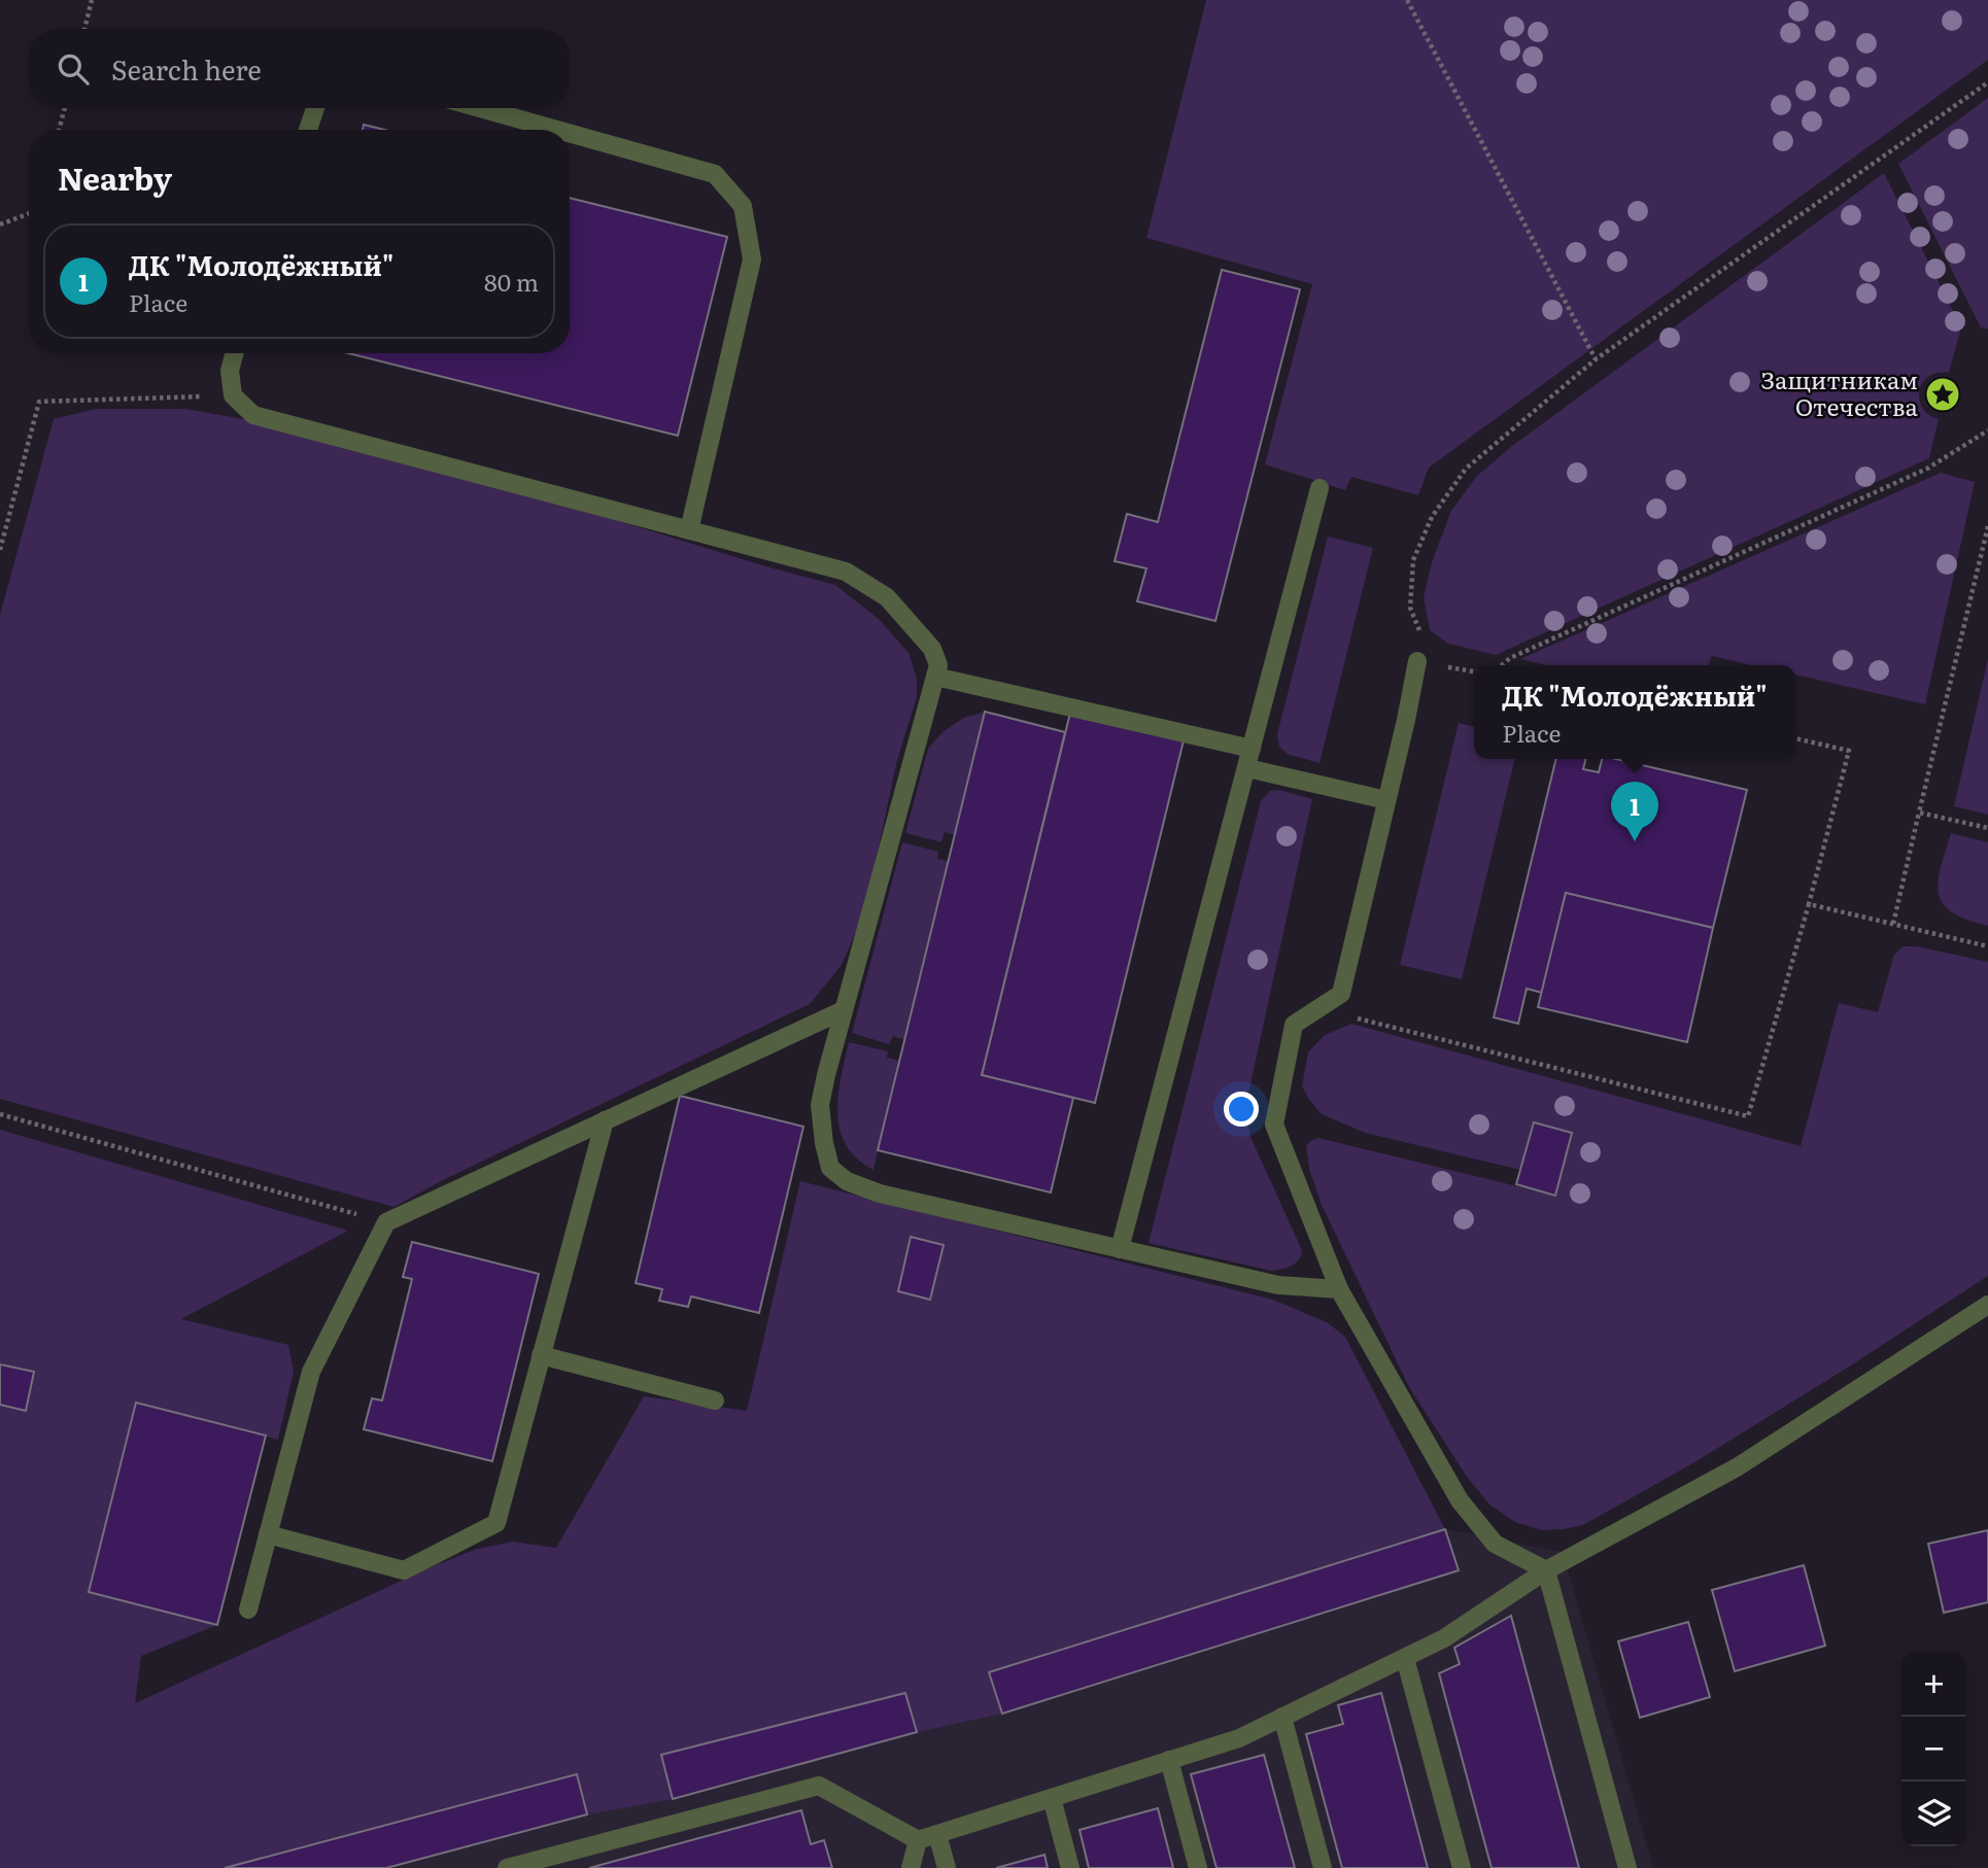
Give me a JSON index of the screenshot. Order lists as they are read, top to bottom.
{
  "places": {
    "place": ["Защитникам Отечества"]
  },
  "page": {
    "search": "Search here",
    "heading": "Nearby",
    "list": [
      {
        "mark": "1",
        "name": "ДК \"Молодёжный\"",
        "note": "Place",
        "value": "80 m"
      }
    ],
    "popup": ["ДК \"Молодёжный\"", "Place"],
    "pins": "1",
    "map_buttons": ["+", "−"]
  }
}
